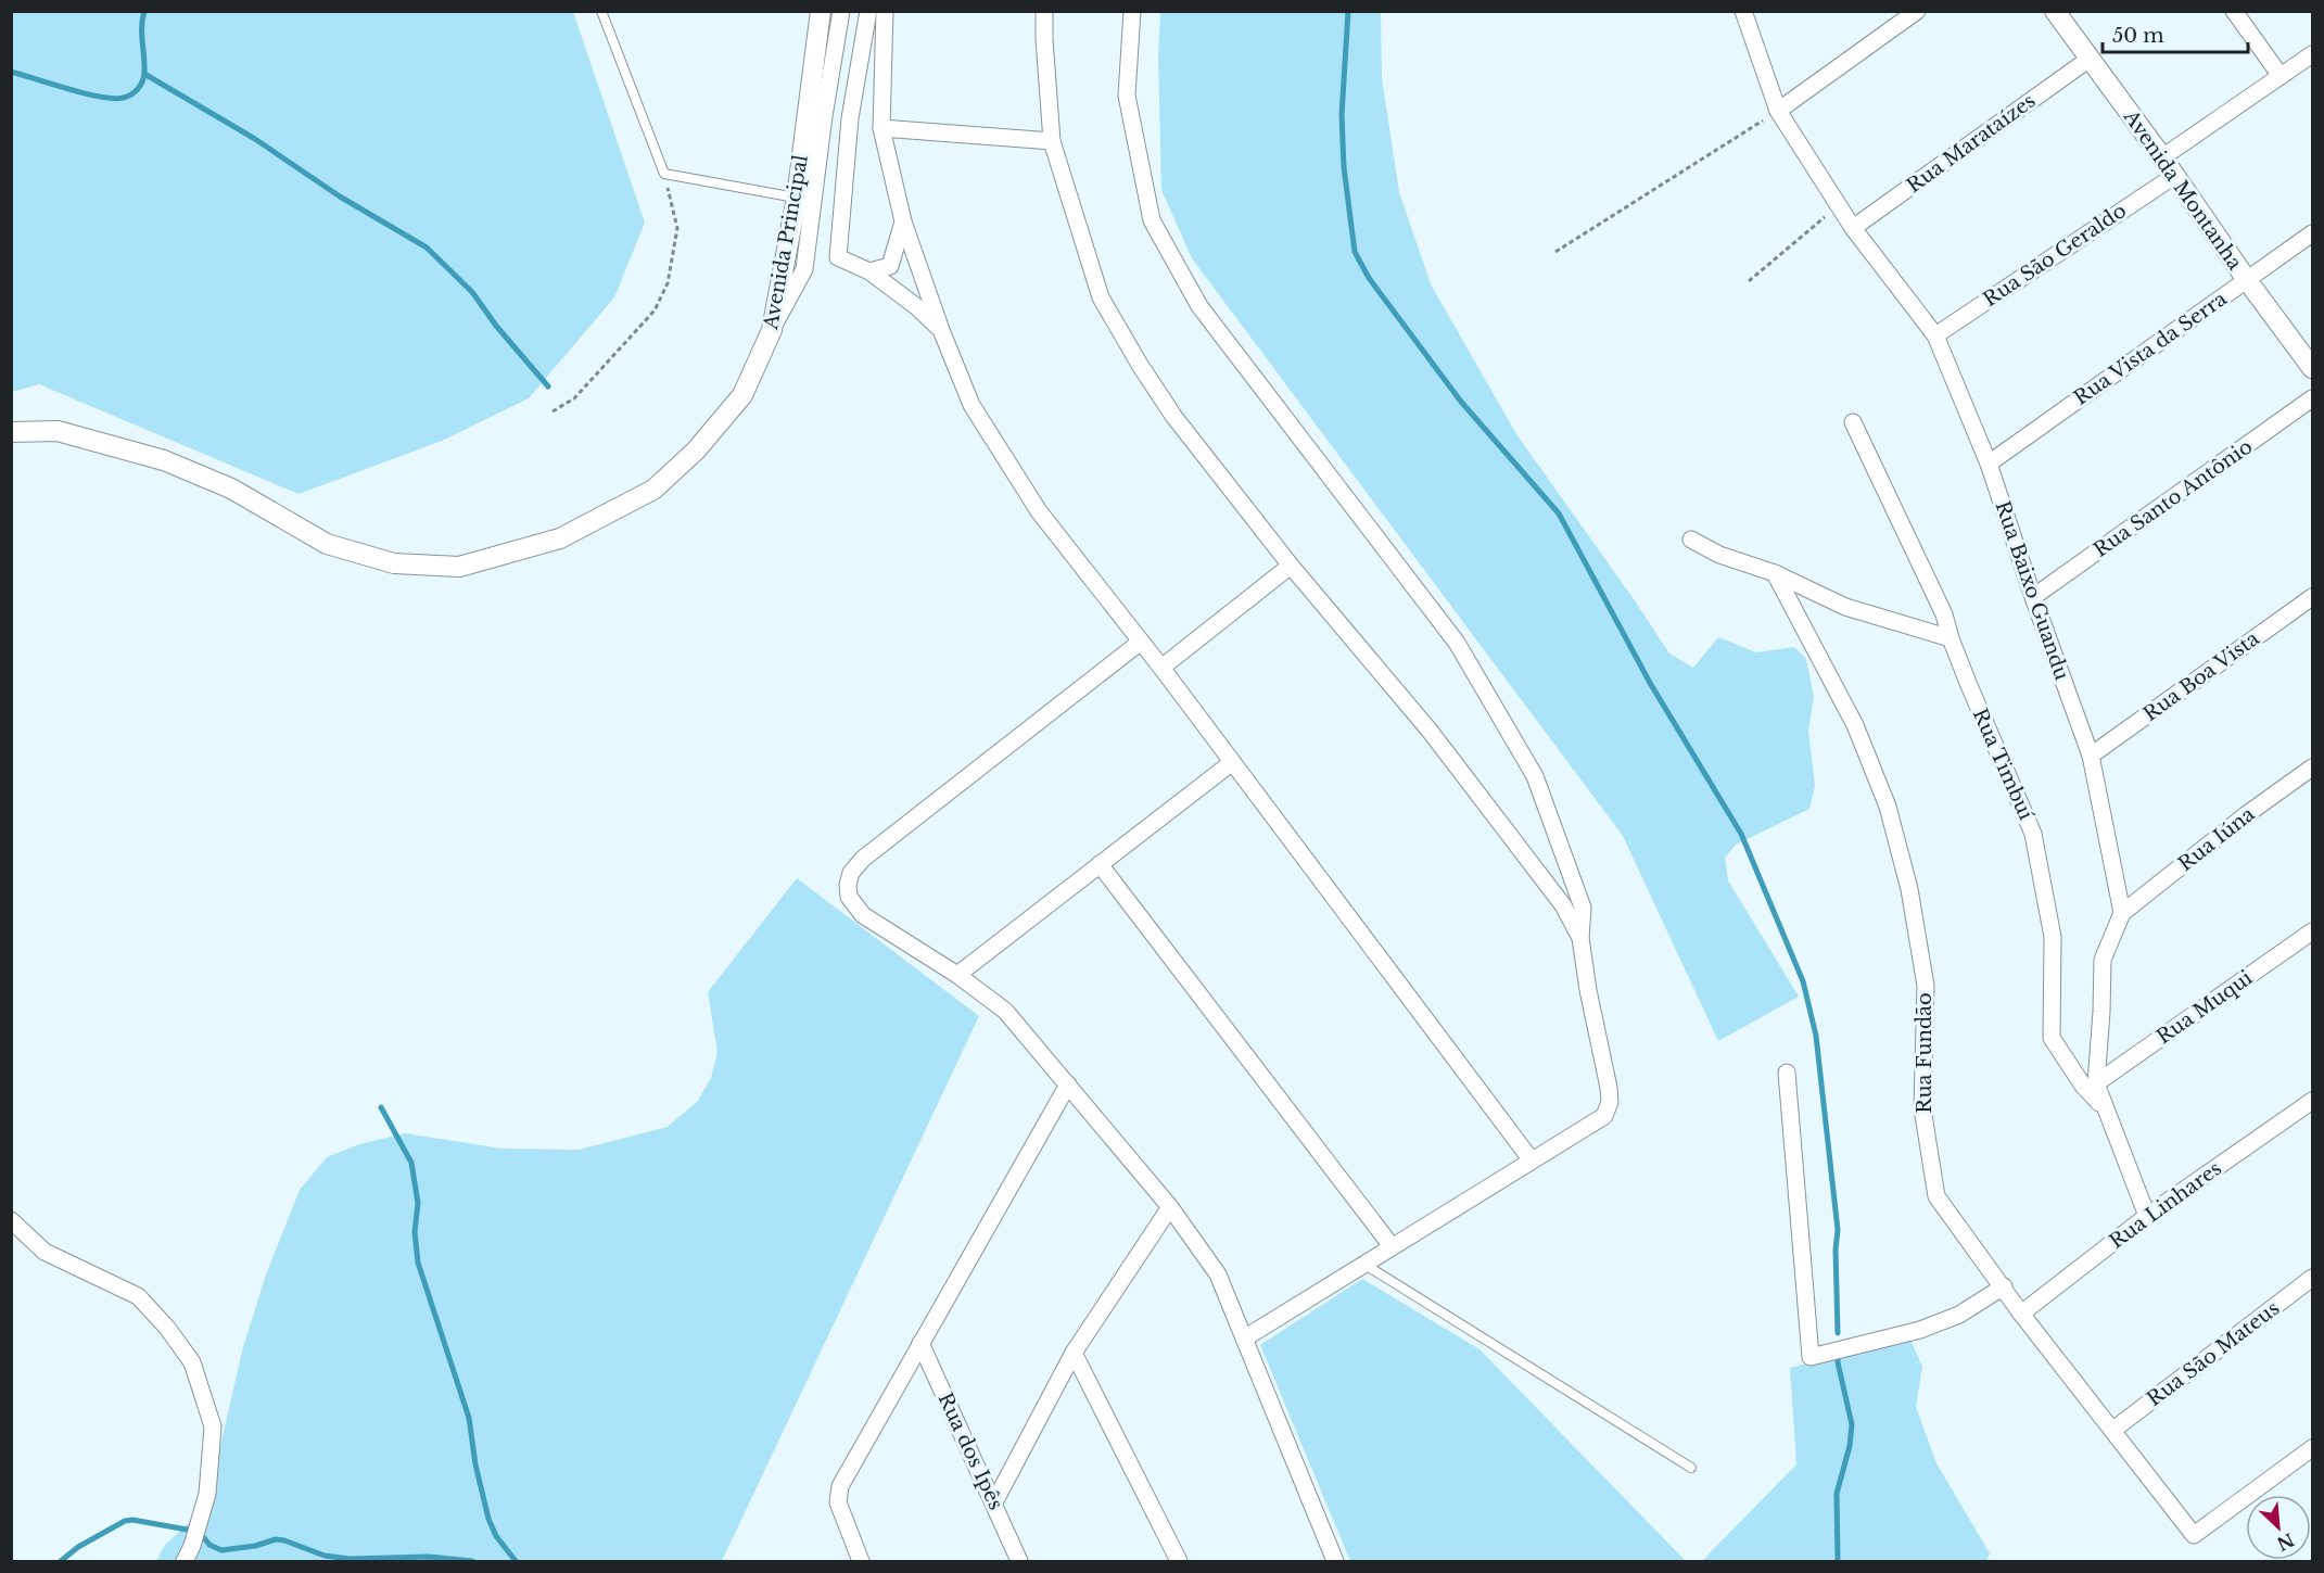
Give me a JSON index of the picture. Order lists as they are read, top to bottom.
{
  "streets": {
    "street": [
      "Rua Marataízes",
      "Avenida Montanha",
      "Avenida Principal",
      "Rua São Geraldo",
      "Rua Vista da Serra",
      "Rua Santo Antônio",
      "Rua Baixo Guandu",
      "Rua Boa Vista",
      "Rua Timbuí",
      "Rua Iúna",
      "Rua Muqui",
      "Rua Fundão",
      "Rua Linhares",
      "Rua São Mateus",
      "Rua dos Ipês"
    ]
  },
  "crossings": [
    ["Rua Marataízes", "Avenida Montanha"],
    ["Rua Marataízes", "Rua Baixo Guandu"],
    ["Avenida Montanha", "Rua São Geraldo"],
    ["Avenida Montanha", "Rua Vista da Serra"],
    ["Rua São Geraldo", "Rua Baixo Guandu"],
    ["Rua Vista da Serra", "Rua Baixo Guandu"],
    ["Rua Santo Antônio", "Rua Baixo Guandu"],
    ["Rua Baixo Guandu", "Rua Boa Vista"],
    ["Rua Baixo Guandu", "Rua Iúna"],
    ["Rua Fundão", "Rua Linhares"],
    ["Rua Fundão", "Rua São Mateus"]
  ],
  "scale_bar": "50 m",
  "north": "bottom right"
}
